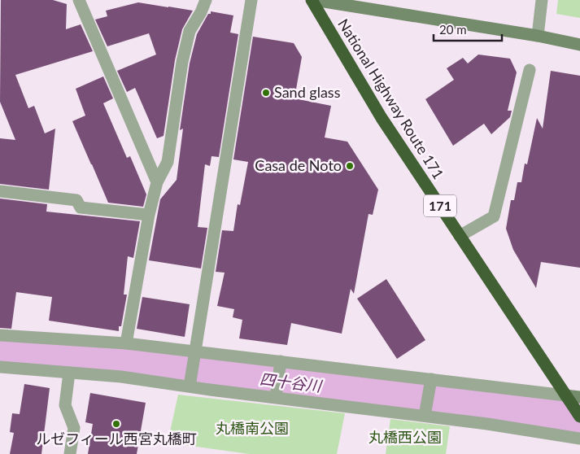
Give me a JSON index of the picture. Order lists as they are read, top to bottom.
{
  "streets": {
    "highway": ["National Highway Route 171", "171"]
  },
  "water": ["四十谷川"],
  "parks": ["丸橋南公園", "丸橋西公園"],
  "places": ["Sand glass", "Casa de Noto", "ルゼフィール西宮丸橋町"],
  "scale_bar": "20 m"
}
